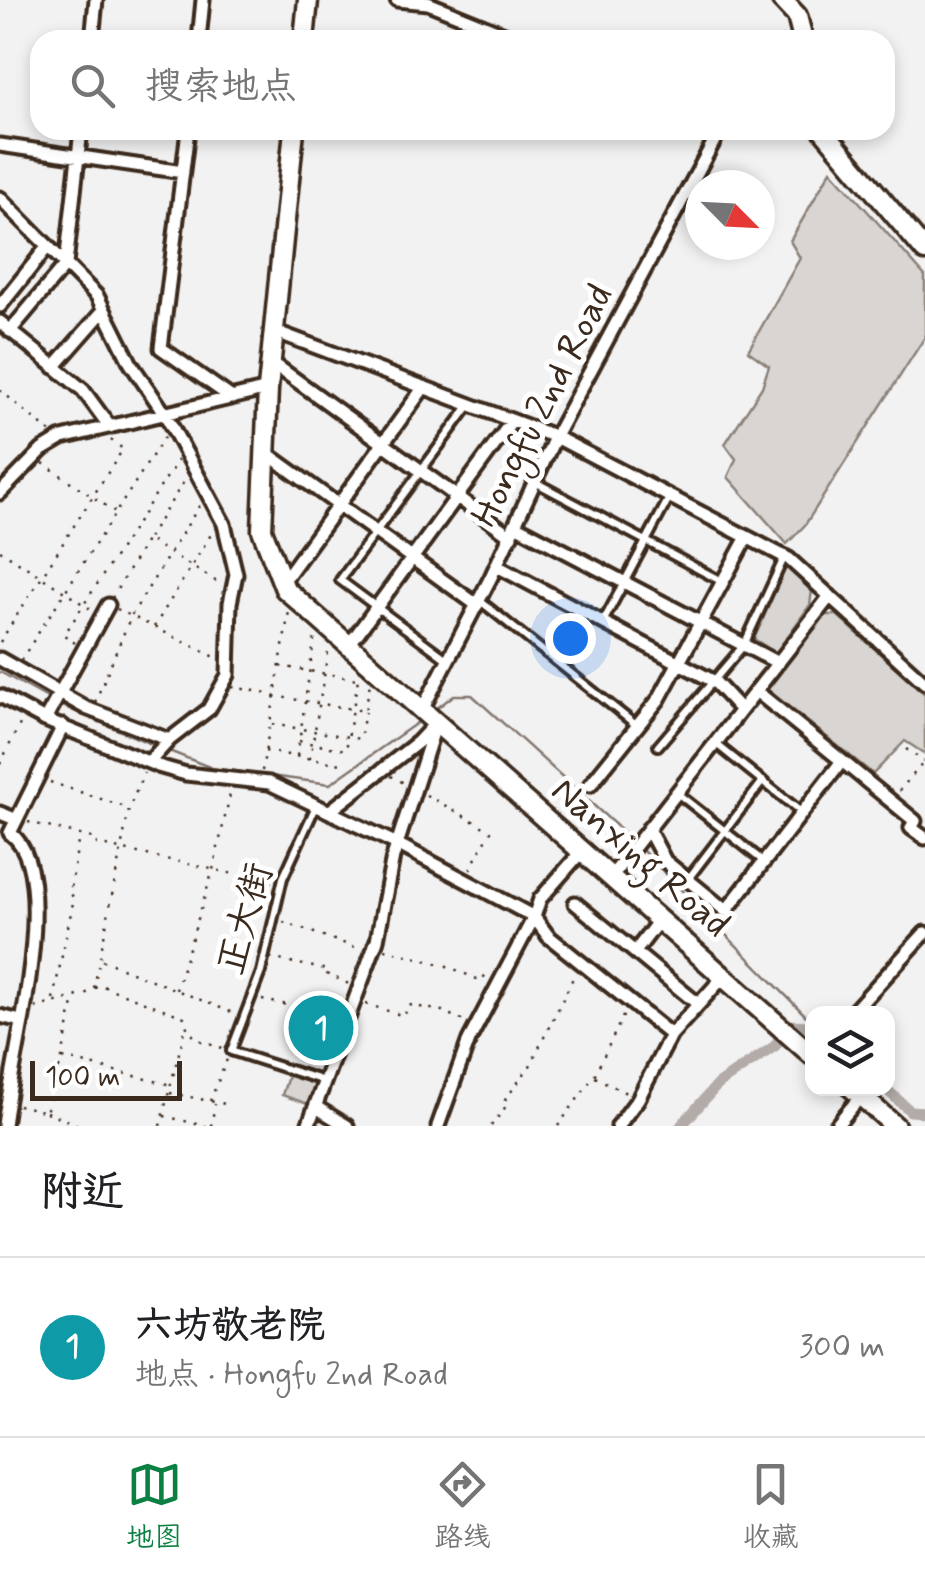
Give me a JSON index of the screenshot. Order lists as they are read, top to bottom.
{
  "streets": {
    "main road": ["Nanxing Road"],
    "street": ["Hongfu 2nd Road"],
    "lane": ["正大街"]
  },
  "crossings": [
    ["Hongfu 2nd Road", "Nanxing Road"]
  ],
  "scale_bar": "100 m",
  "north": "bottom right",
  "page": {
    "search": "搜索地点",
    "pins": "1",
    "scale": "100 m",
    "heading": "附近",
    "list": [
      {
        "mark": "1",
        "name": "六坊敬老院",
        "note": "地点 · Hongfu 2nd Road",
        "value": "300 m"
      }
    ],
    "nav": ["地图", "路线", "收藏"]
  }
}
